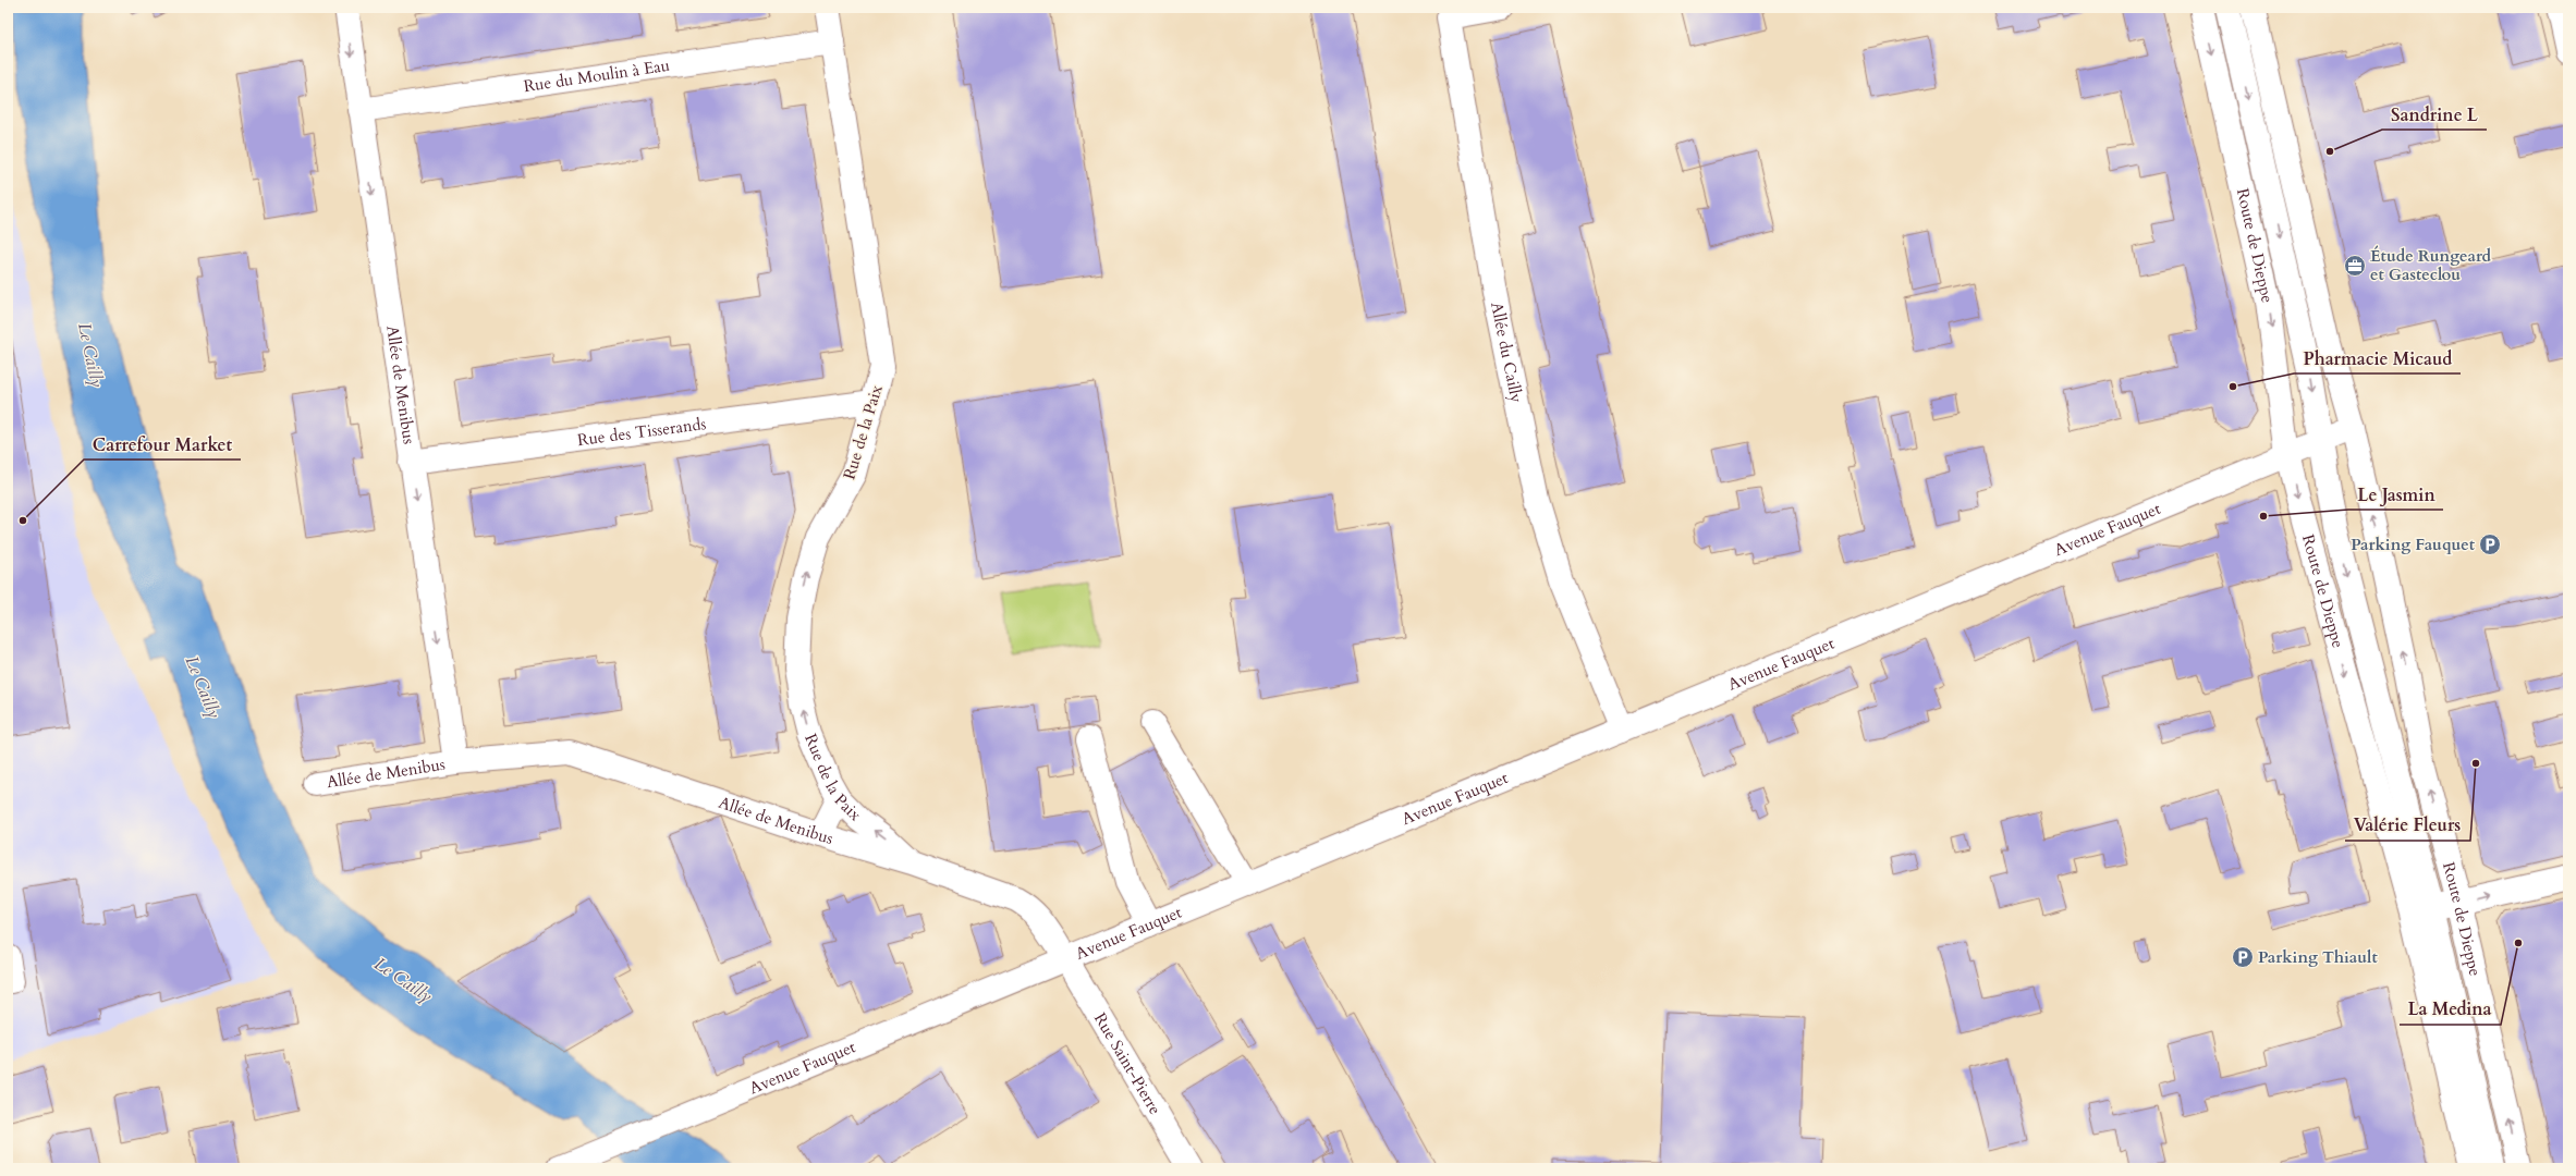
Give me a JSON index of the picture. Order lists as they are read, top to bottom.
{
  "streets": {
    "street": [
      "Rue du Moulin à Eau",
      "Route de Dieppe",
      "Allée du Cailly",
      "Allée de Menibus",
      "Rue des Tisserands",
      "Rue de la Paix",
      "Avenue Fauquet",
      "Rue Saint-Pierre"
    ]
  },
  "crossings": [
    ["Rue du Moulin à Eau", "Allée de Menibus"],
    ["Rue du Moulin à Eau", "Rue de la Paix"],
    ["Route de Dieppe", "Avenue Fauquet"],
    ["Allée du Cailly", "Avenue Fauquet"],
    ["Allée de Menibus", "Rue des Tisserands"],
    ["Allée de Menibus", "Rue de la Paix"],
    ["Allée de Menibus", "Avenue Fauquet"],
    ["Allée de Menibus", "Rue Saint-Pierre"],
    ["Rue des Tisserands", "Rue de la Paix"],
    ["Avenue Fauquet", "Rue Saint-Pierre"]
  ],
  "one_way": ["Allée de Menibus", "Rue de la Paix"],
  "water": ["Le Cailly"],
  "places": {
    "other": [
      "Sandrine L",
      "Pharmacie Micaud",
      "Le Jasmin",
      "Carrefour Market",
      "Valérie Fleurs",
      "La Medina"
    ],
    "office": ["Étude Rungeard et Gasteclou"],
    "parking": ["Parking Fauquet", "Parking Thiault"]
  }
}
